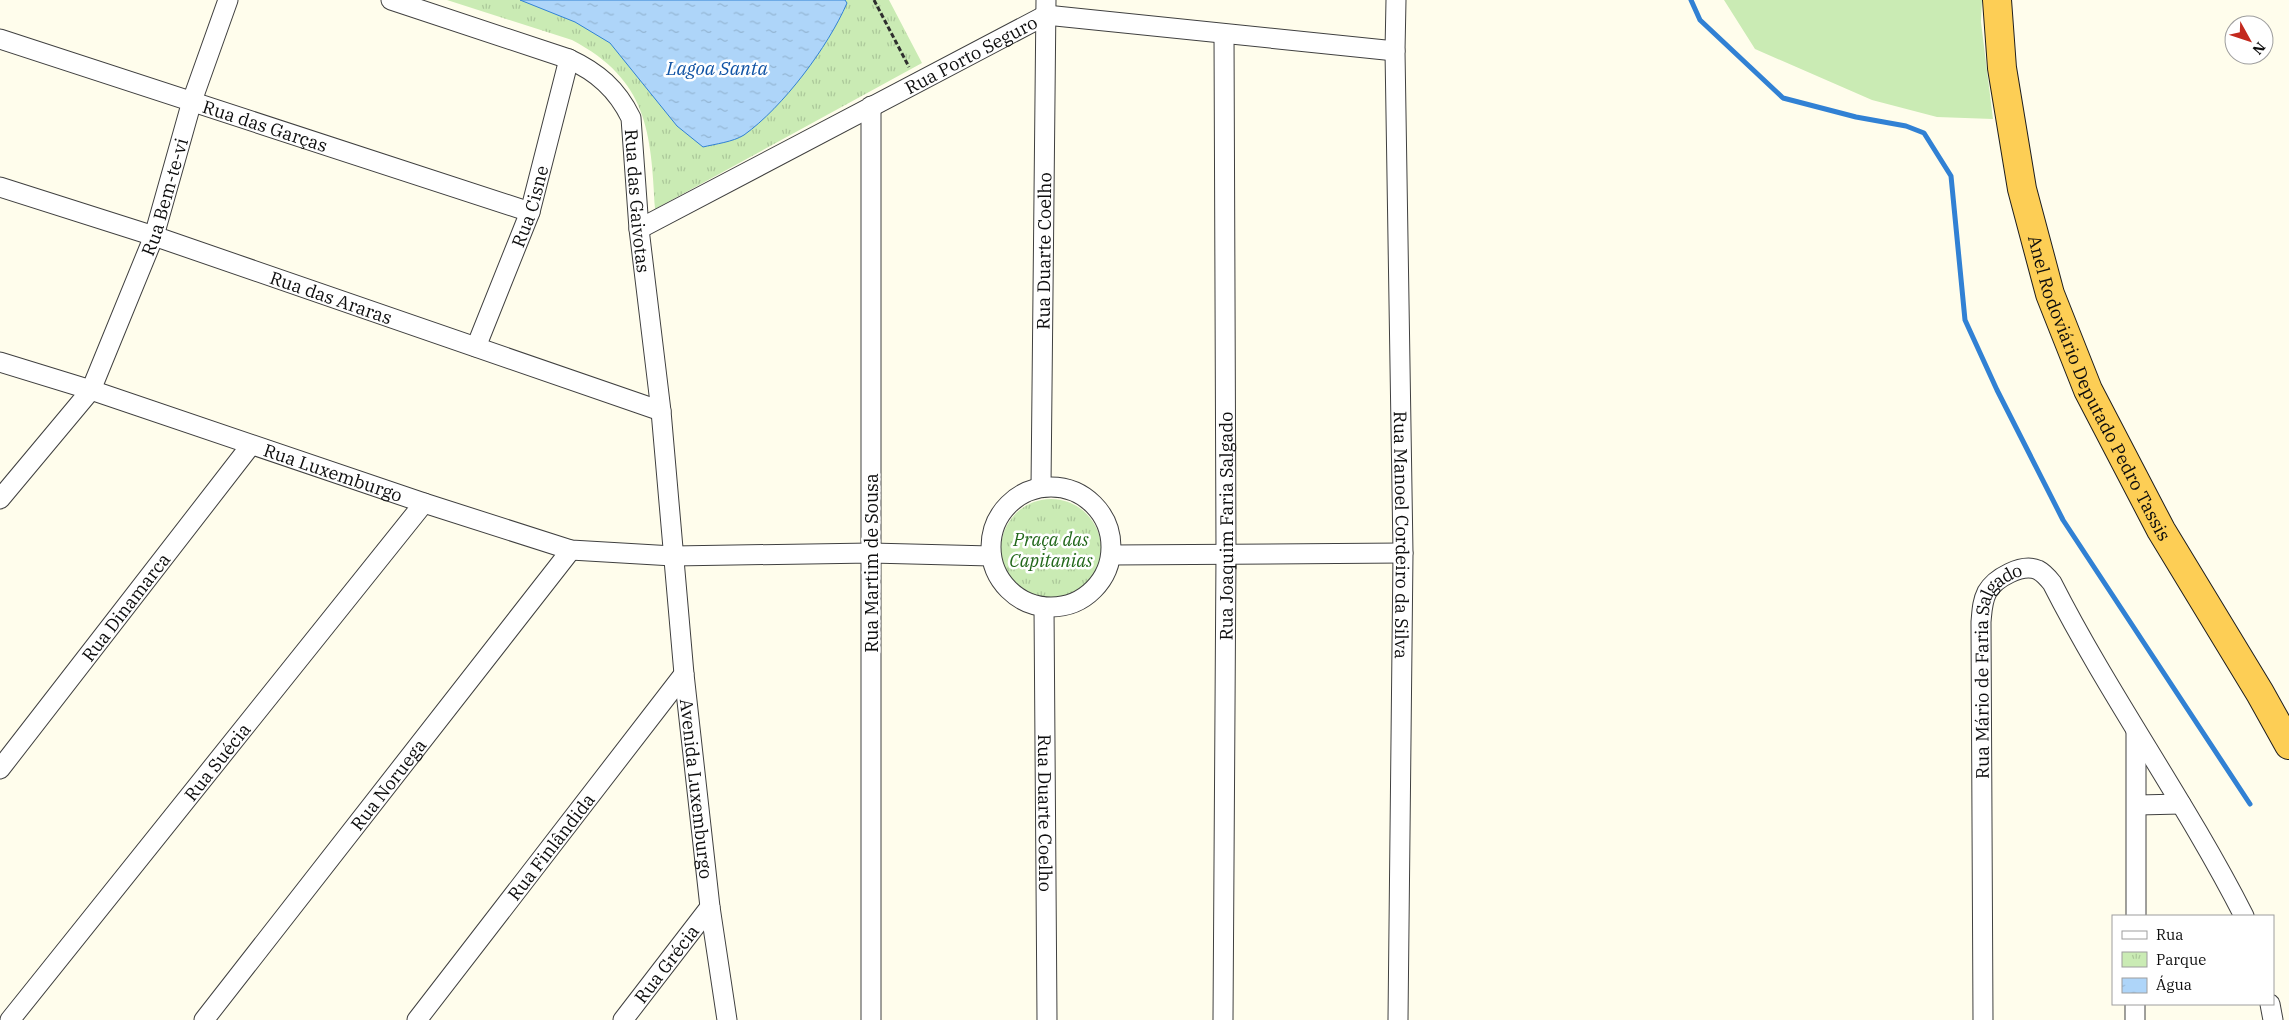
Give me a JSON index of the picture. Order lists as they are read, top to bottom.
{
  "streets": {
    "highway": ["Anel Rodoviário Deputado Pedro Tassis"],
    "street": [
      "Rua Porto Seguro",
      "Rua das Garças",
      "Rua Bem-te-vi",
      "Rua das Gaivotas",
      "Rua Cisne",
      "Rua Duarte Coelho",
      "Rua das Araras",
      "Rua Luxemburgo",
      "Rua Joaquim Faria Salgado",
      "Rua Manoel Cordeiro da Silva",
      "Rua Martim de Sousa",
      "Rua Dinamarca",
      "Rua Mário de Faria Salgado",
      "Rua Suécia",
      "Rua Noruega",
      "Avenida Luxemburgo",
      "Rua Finlândida",
      "Rua Grécia"
    ]
  },
  "crossings": [
    ["Rua Porto Seguro", "Rua das Gaivotas"],
    ["Rua Porto Seguro", "Rua Duarte Coelho"],
    ["Rua Porto Seguro", "Rua Joaquim Faria Salgado"],
    ["Rua Porto Seguro", "Rua Manoel Cordeiro da Silva"],
    ["Rua Porto Seguro", "Rua Martim de Sousa"],
    ["Rua das Garças", "Rua Bem-te-vi"],
    ["Rua das Garças", "Rua Cisne"],
    ["Rua Bem-te-vi", "Rua das Araras"],
    ["Rua Bem-te-vi", "Rua Luxemburgo"],
    ["Rua das Gaivotas", "Rua Cisne"],
    ["Rua das Gaivotas", "Rua das Araras"],
    ["Rua das Gaivotas", "Rua Luxemburgo"],
    ["Rua das Gaivotas", "Avenida Luxemburgo"],
    ["Rua Cisne", "Rua das Araras"],
    ["Rua Duarte Coelho", "Rua Luxemburgo"],
    ["Rua Luxemburgo", "Rua Martim de Sousa"],
    ["Rua Luxemburgo", "Rua Dinamarca"],
    ["Rua Luxemburgo", "Rua Suécia"],
    ["Rua Luxemburgo", "Rua Noruega"],
    ["Rua Luxemburgo", "Avenida Luxemburgo"],
    ["Avenida Luxemburgo", "Rua Finlândida"],
    ["Avenida Luxemburgo", "Rua Grécia"]
  ],
  "water": ["Lagoa Santa"],
  "parks": ["Praça das Capitanias"],
  "legend": ["Rua", "Parque", "Água"],
  "north": "bottom right"
}
